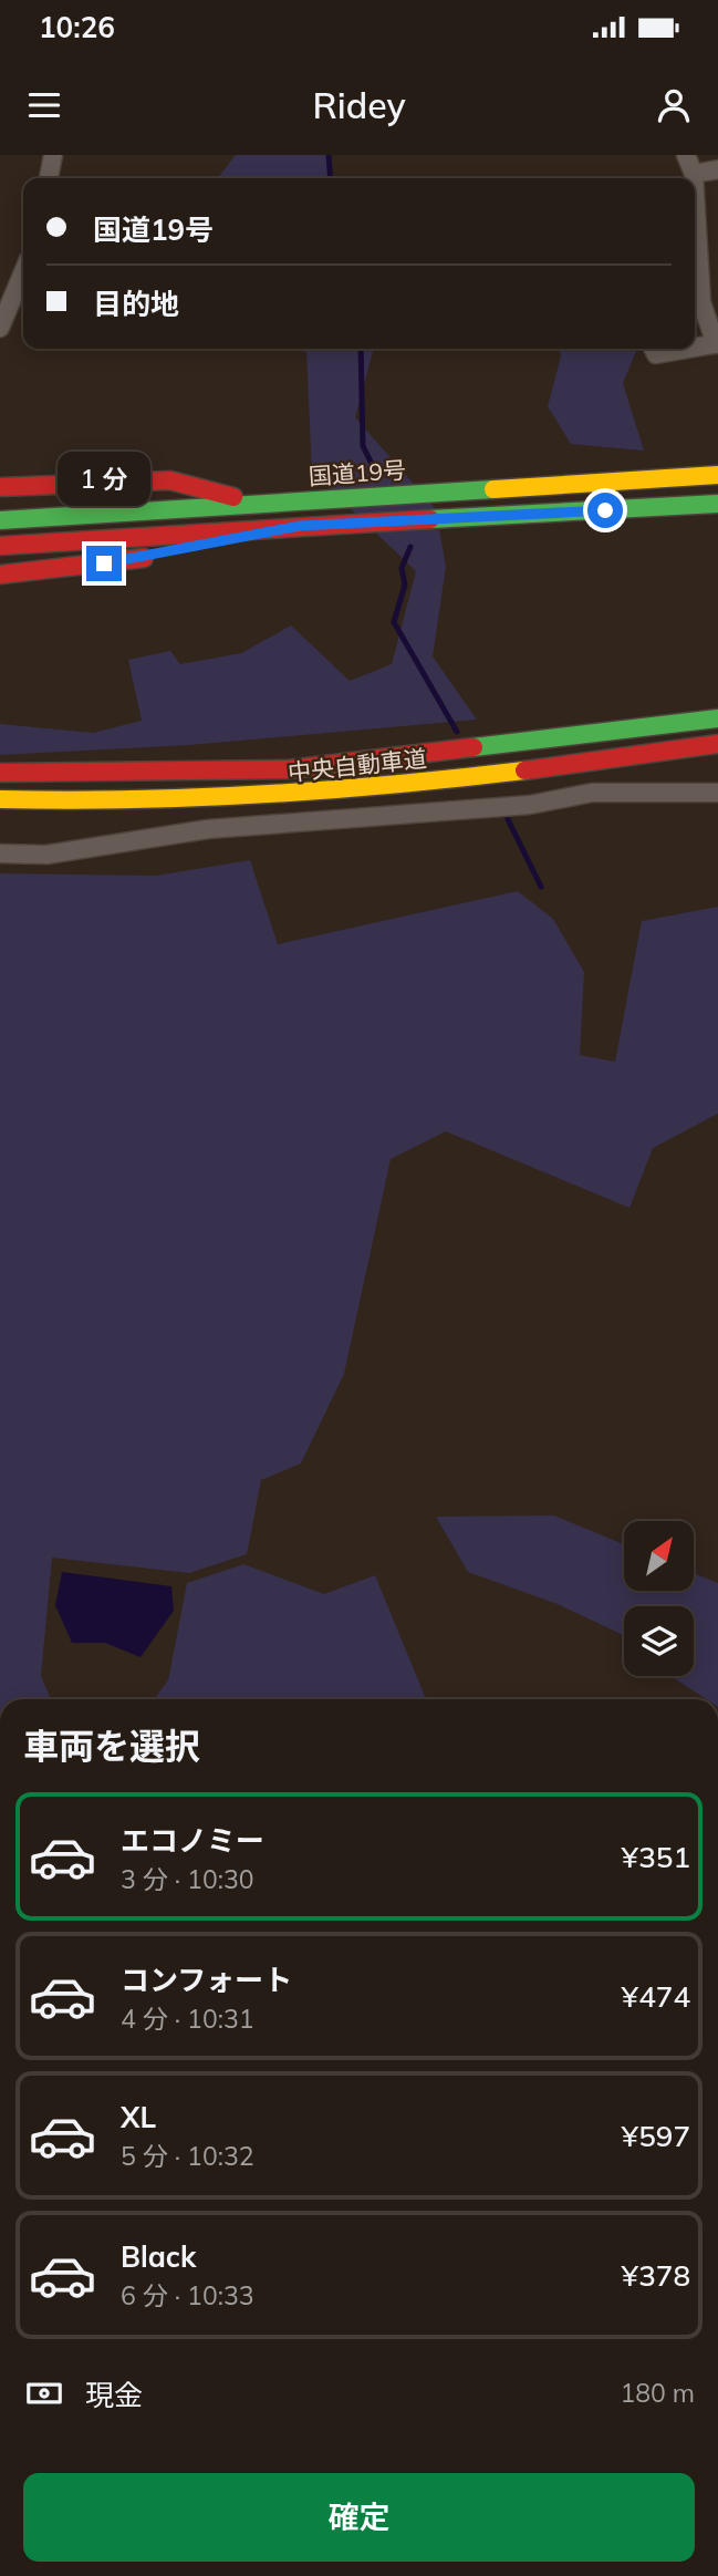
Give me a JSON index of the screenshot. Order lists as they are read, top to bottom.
{
  "streets": {
    "highway": ["国道19号", "中央自動車道"]
  },
  "north": "top right",
  "page": {
    "status": "10:26",
    "header": "Ridey",
    "banner": ["国道19号", "目的地"],
    "bubble": "1 分",
    "heading": "車両を選択",
    "list": [
      {
        "name": "エコノミー",
        "note": "3 分 · 10:30",
        "value": "¥351"
      },
      {
        "name": "コンフォート",
        "note": "4 分 · 10:31",
        "value": "¥474"
      },
      {
        "name": "XL",
        "note": "5 分 · 10:32",
        "value": "¥597"
      },
      {
        "name": "Black",
        "note": "6 分 · 10:33",
        "value": "¥378"
      }
    ],
    "pay": ["現金", "180 m"],
    "buttons": "確定"
  }
}
